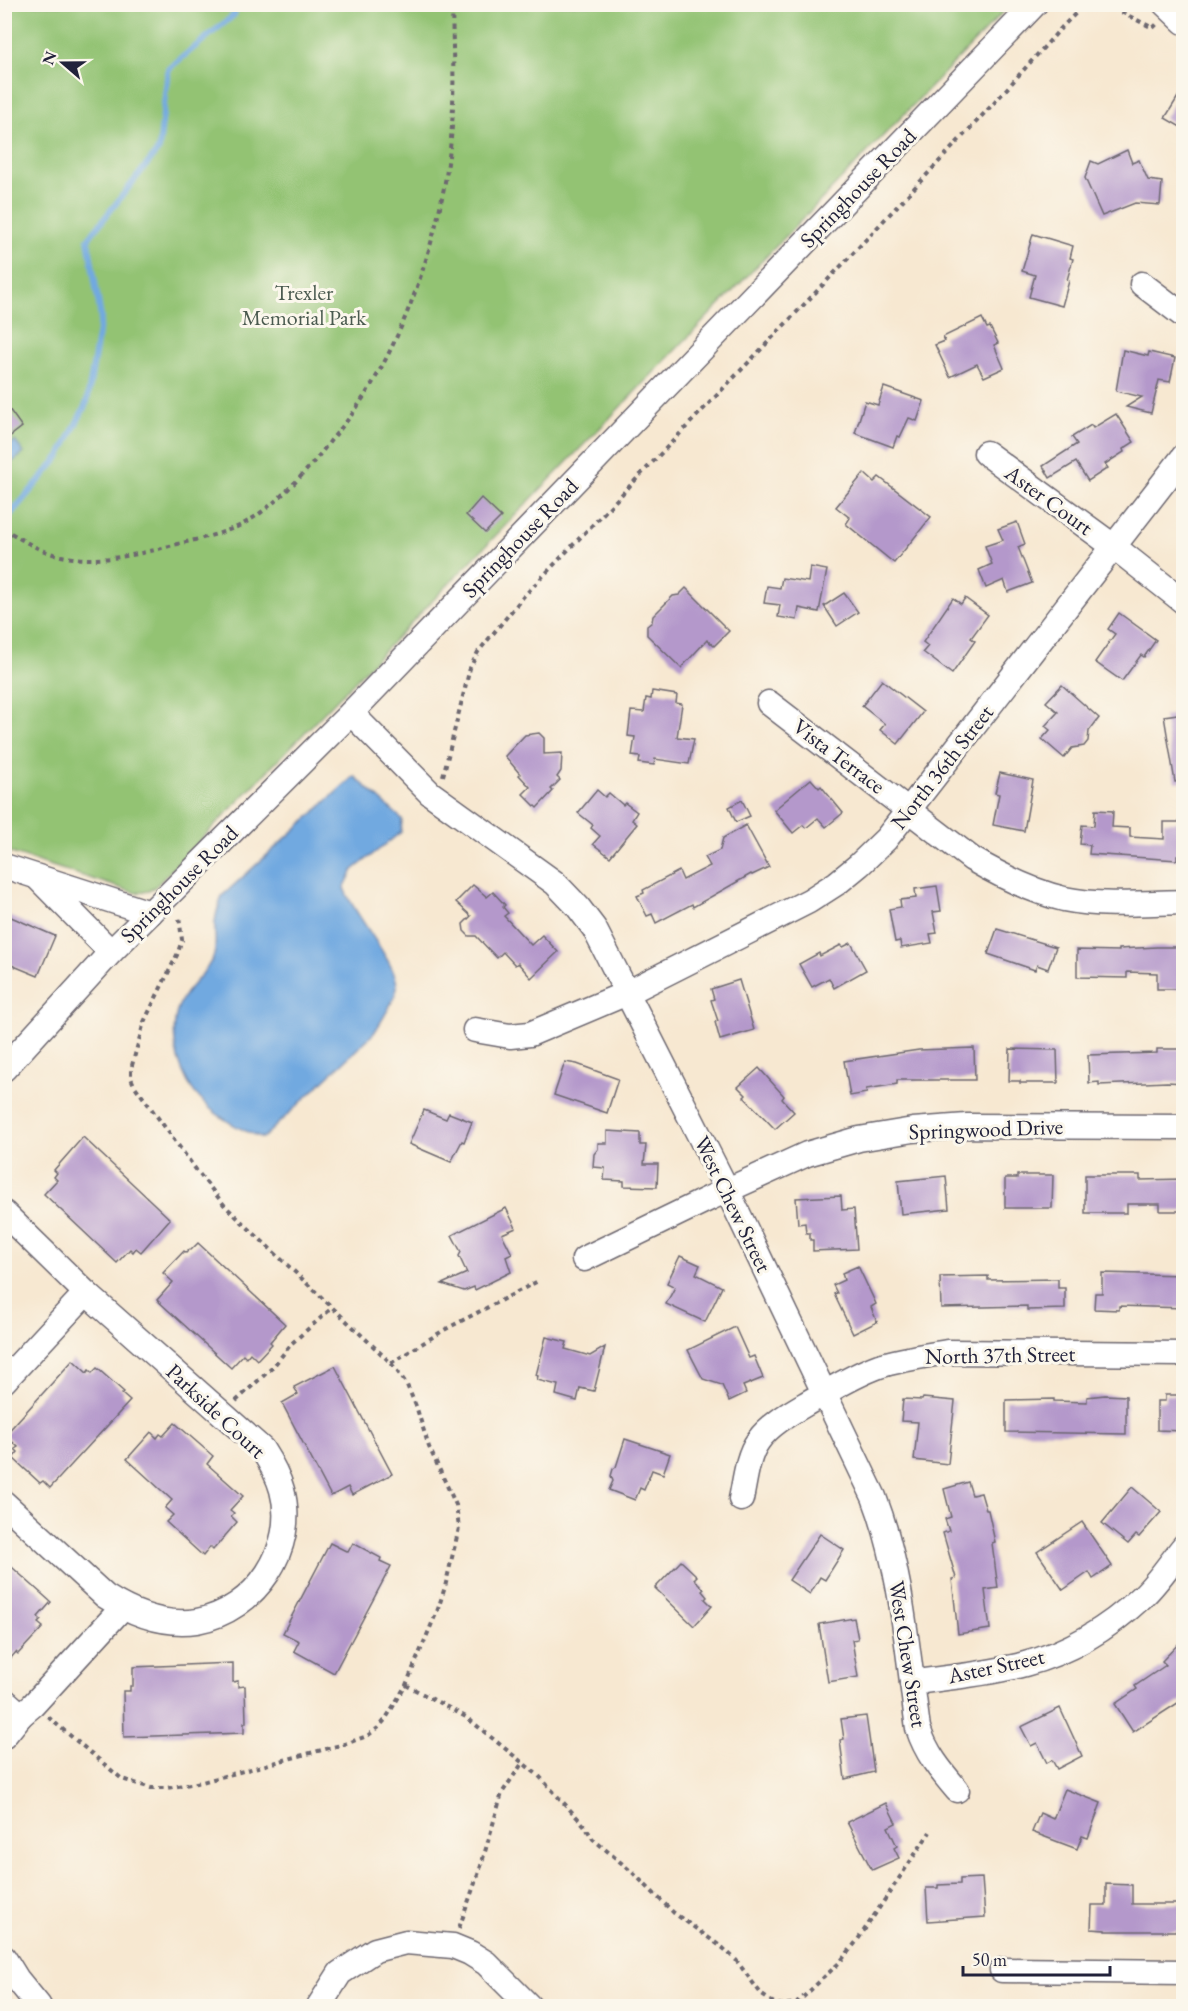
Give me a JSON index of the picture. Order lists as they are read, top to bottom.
{
  "streets": {
    "street": [
      "Springhouse Road",
      "Aster Court",
      "Vista Terrace",
      "North 36th Street",
      "Springwood Drive",
      "West Chew Street",
      "North 37th Street",
      "Parkside Court",
      "Aster Street"
    ]
  },
  "crossings": [
    ["Springhouse Road", "West Chew Street"],
    ["Aster Court", "North 36th Street"],
    ["Vista Terrace", "North 36th Street"],
    ["North 36th Street", "West Chew Street"],
    ["Springwood Drive", "West Chew Street"],
    ["West Chew Street", "North 37th Street"],
    ["West Chew Street", "Aster Street"]
  ],
  "parks": ["Trexler Memorial Park"],
  "scale_bar": "50 m",
  "north": "left"
}
